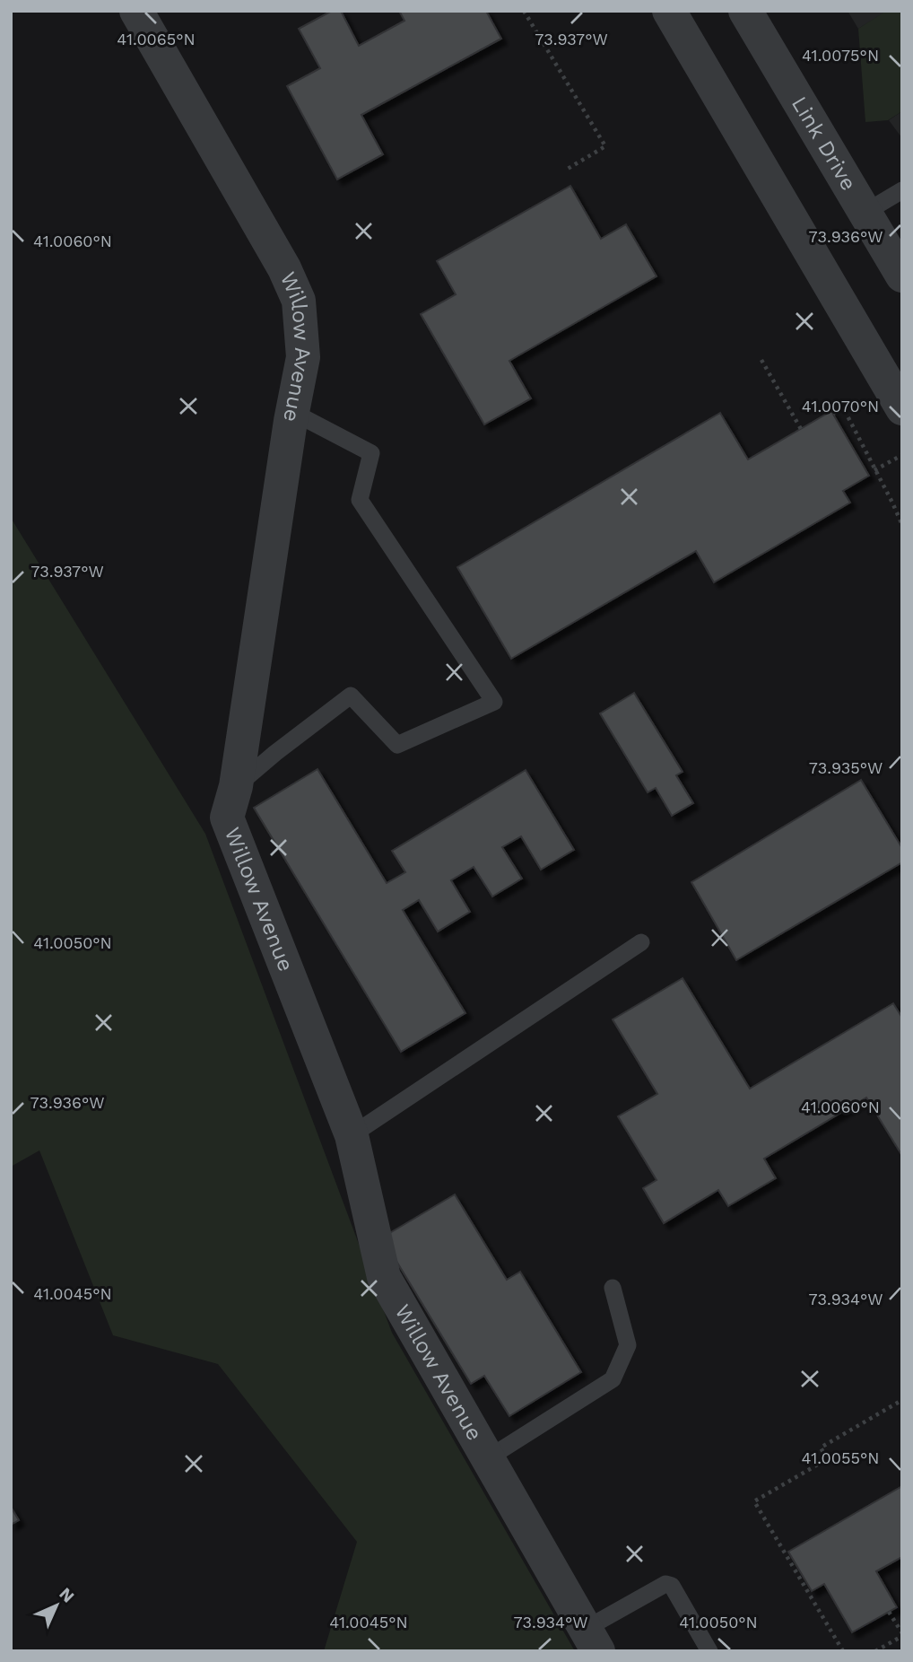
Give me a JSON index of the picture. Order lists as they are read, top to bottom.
{
  "streets": {
    "street": ["Link Drive", "Willow Avenue"]
  },
  "north": "top right",
  "coordinates": [
    "41.0065°N",
    "73.937°W",
    "41.0075°N",
    "73.936°W",
    "41.0060°N",
    "41.0070°N",
    "73.935°W",
    "41.0050°N",
    "41.0045°N",
    "73.934°W",
    "41.0055°N"
  ]
}
